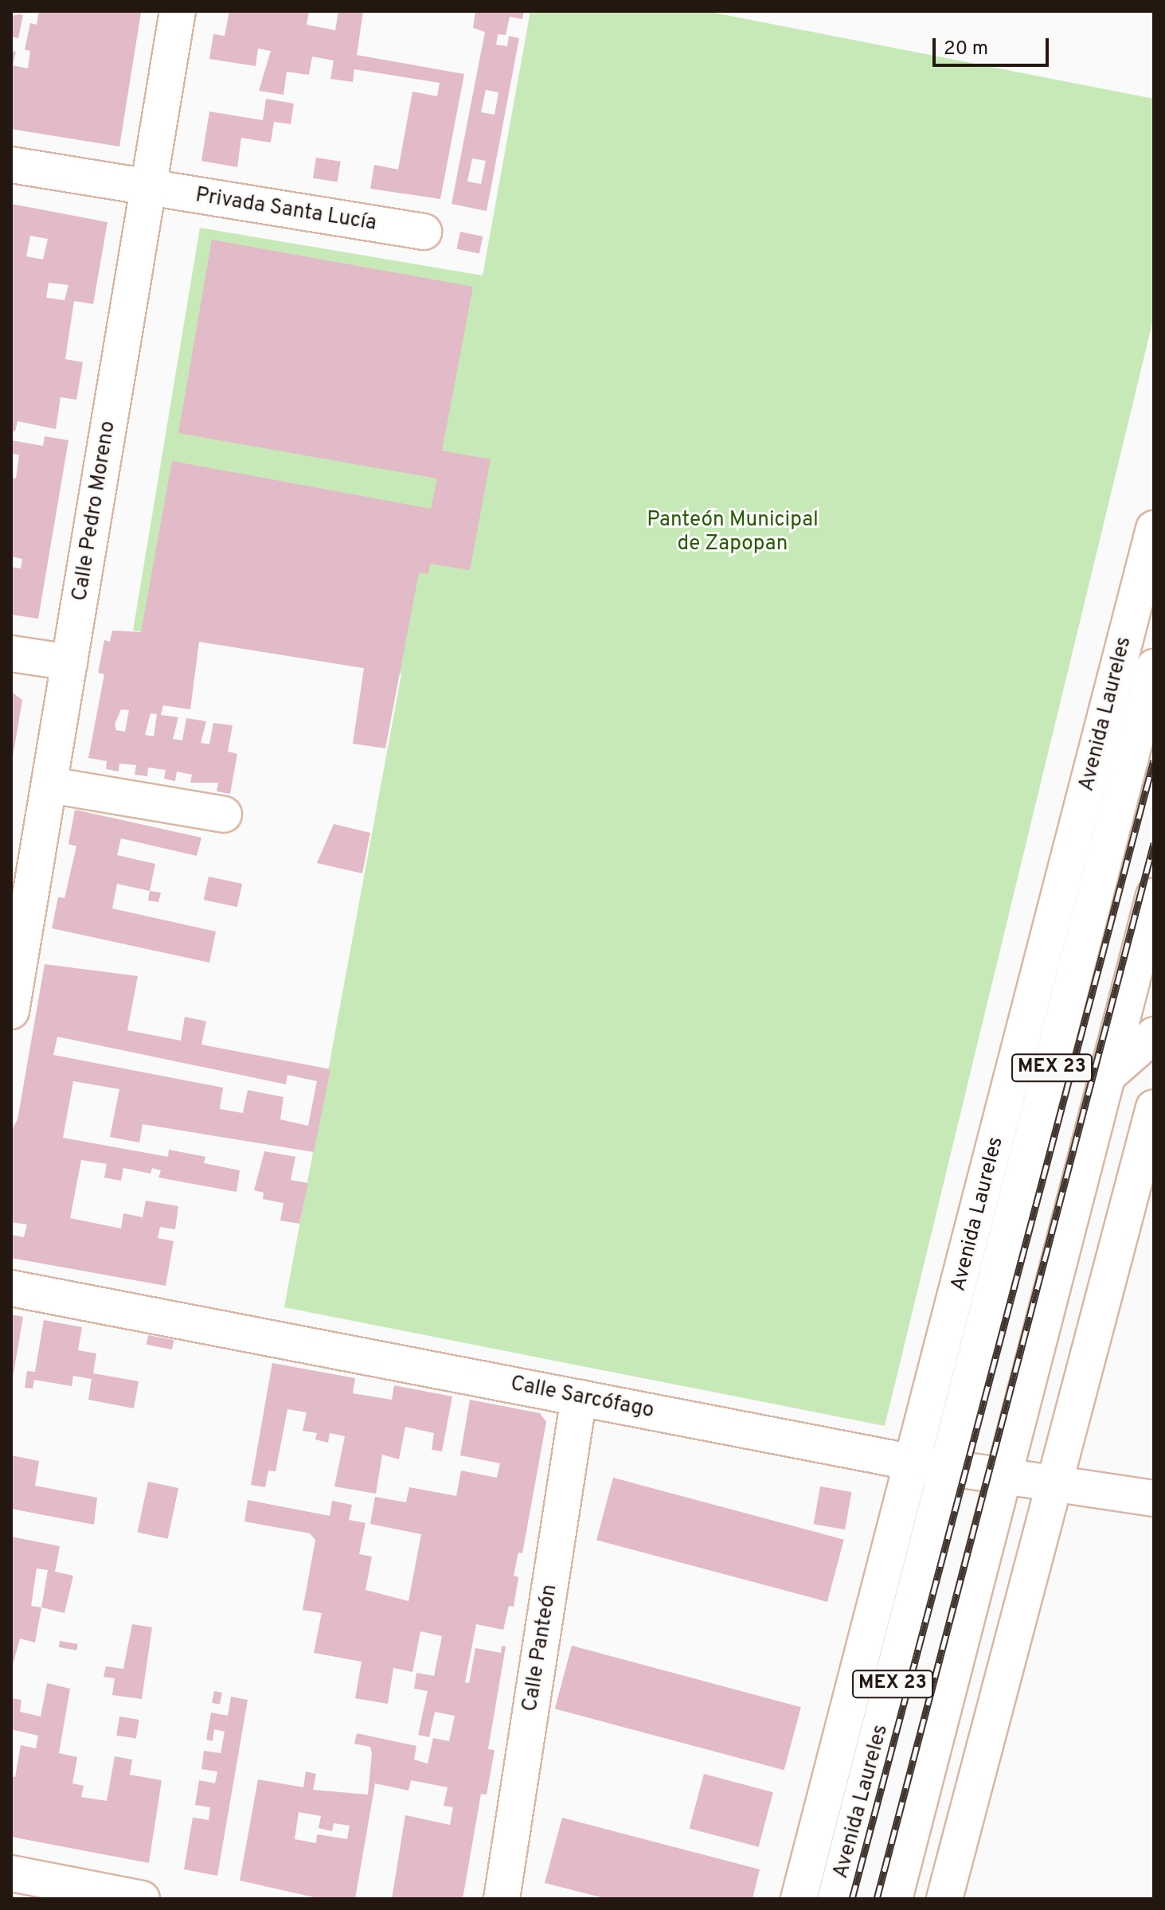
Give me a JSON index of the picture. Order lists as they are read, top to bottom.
{
  "streets": {
    "main road": [
      "Privada Santa Lucía",
      "Calle Pedro Moreno",
      "Avenida Laureles",
      "MEX 23",
      "Calle Sarcófago",
      "Calle Panteón"
    ]
  },
  "crossings": [
    ["Privada Santa Lucía", "Calle Pedro Moreno"],
    ["Avenida Laureles", "Calle Sarcófago"],
    ["MEX 23", "Calle Sarcófago"],
    ["Calle Sarcófago", "Calle Panteón"]
  ],
  "parks": ["Panteón Municipal de Zapopan"],
  "scale_bar": "20 m"
}
